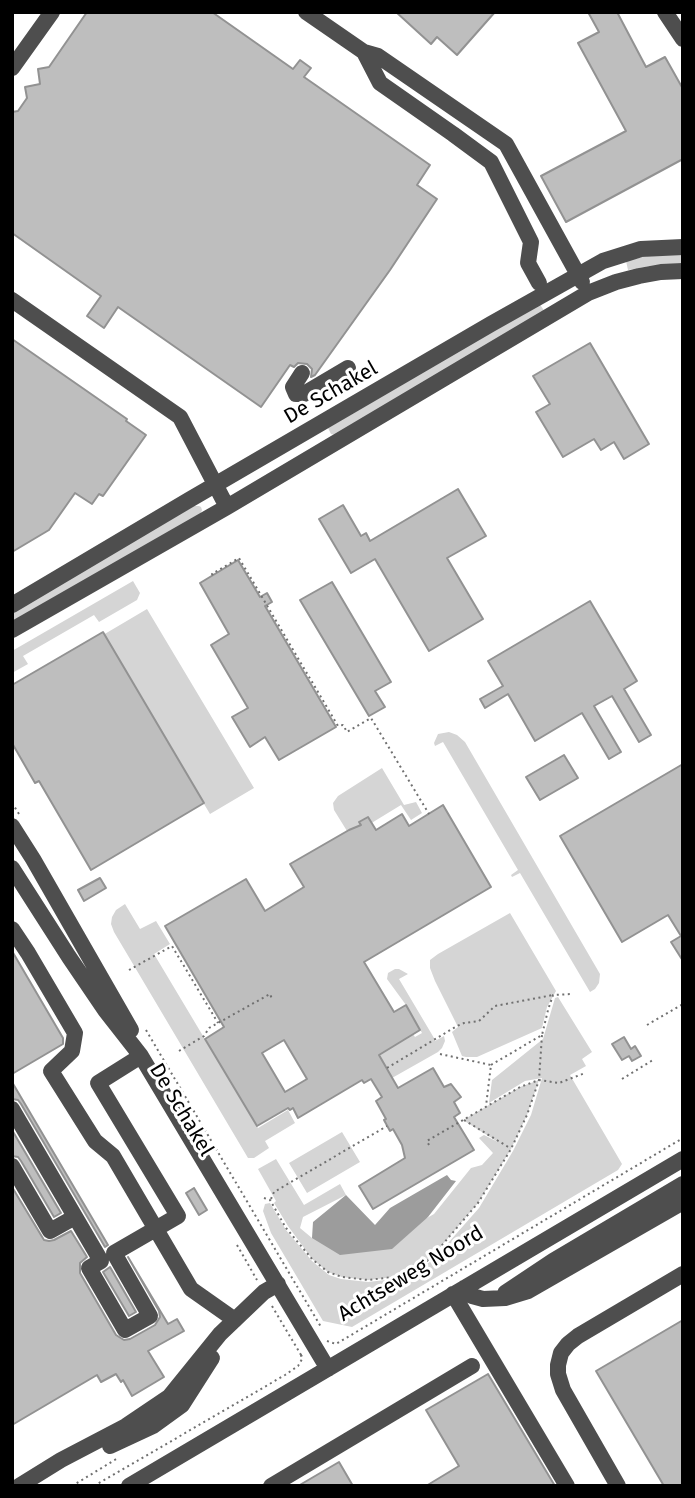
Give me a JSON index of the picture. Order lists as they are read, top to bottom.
{
  "streets": {
    "street": ["De Schakel", "Achtseweg Noord"]
  },
  "crossings": [
    ["De Schakel", "Achtseweg Noord"]
  ]
}
